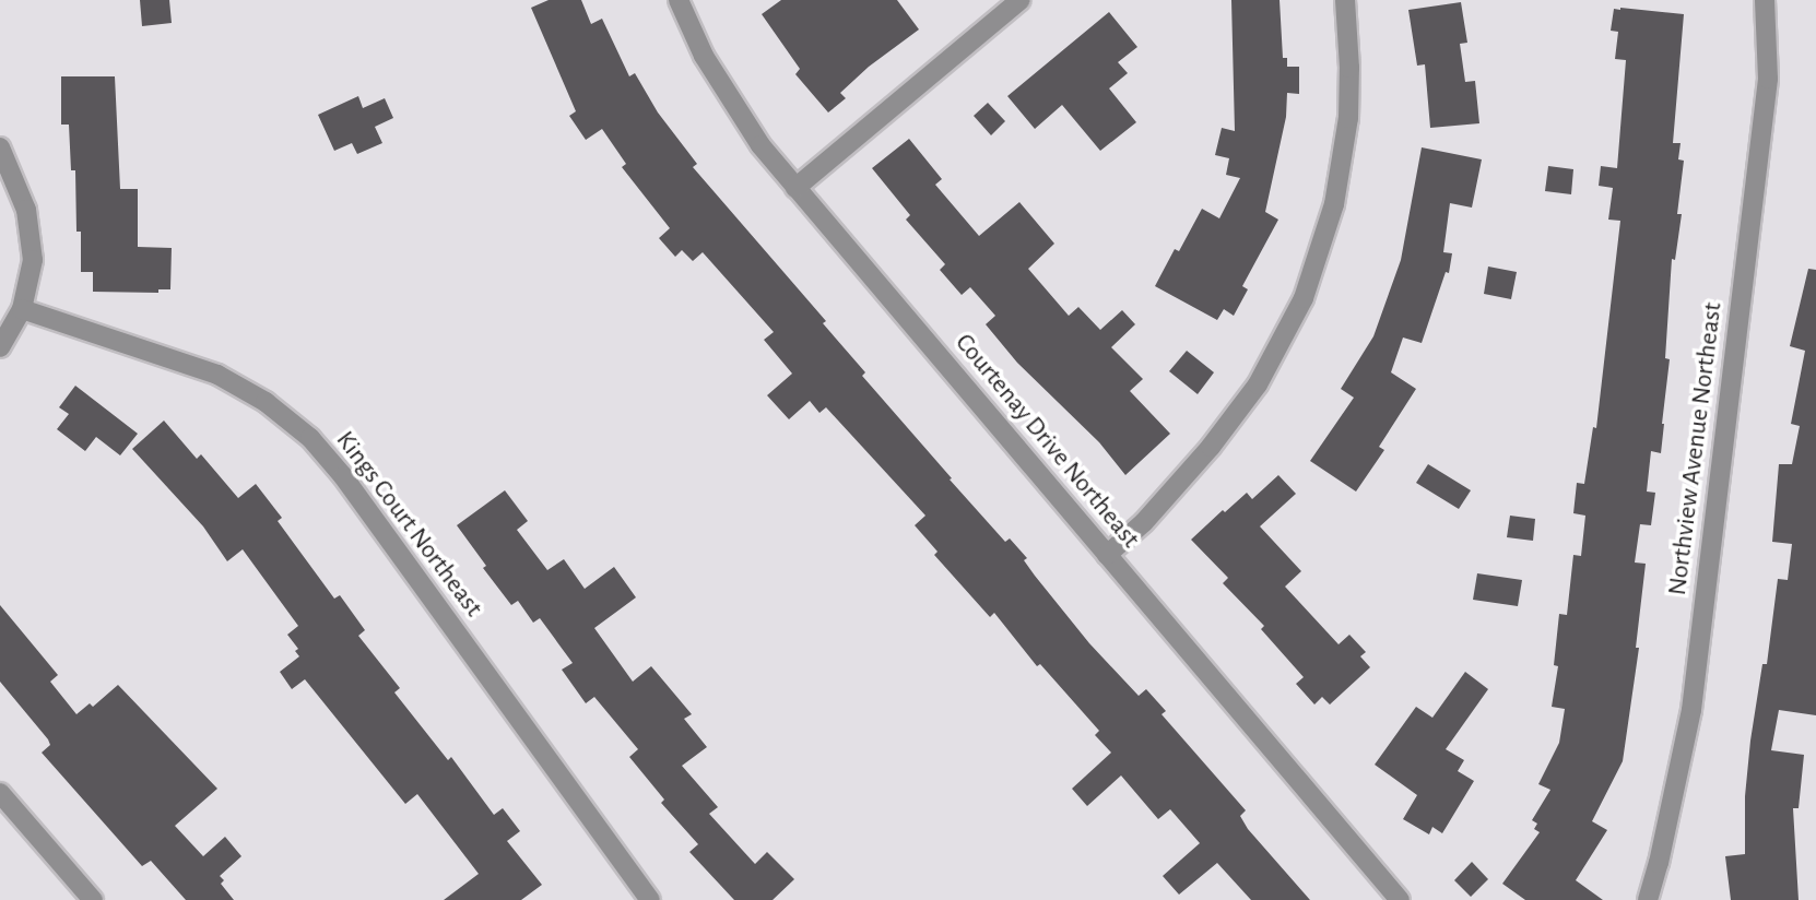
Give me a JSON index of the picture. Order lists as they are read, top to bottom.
{
  "streets": {
    "street": ["Courtenay Drive Northeast", "Northview Avenue Northeast", "Kings Court Northeast"]
  }
}
